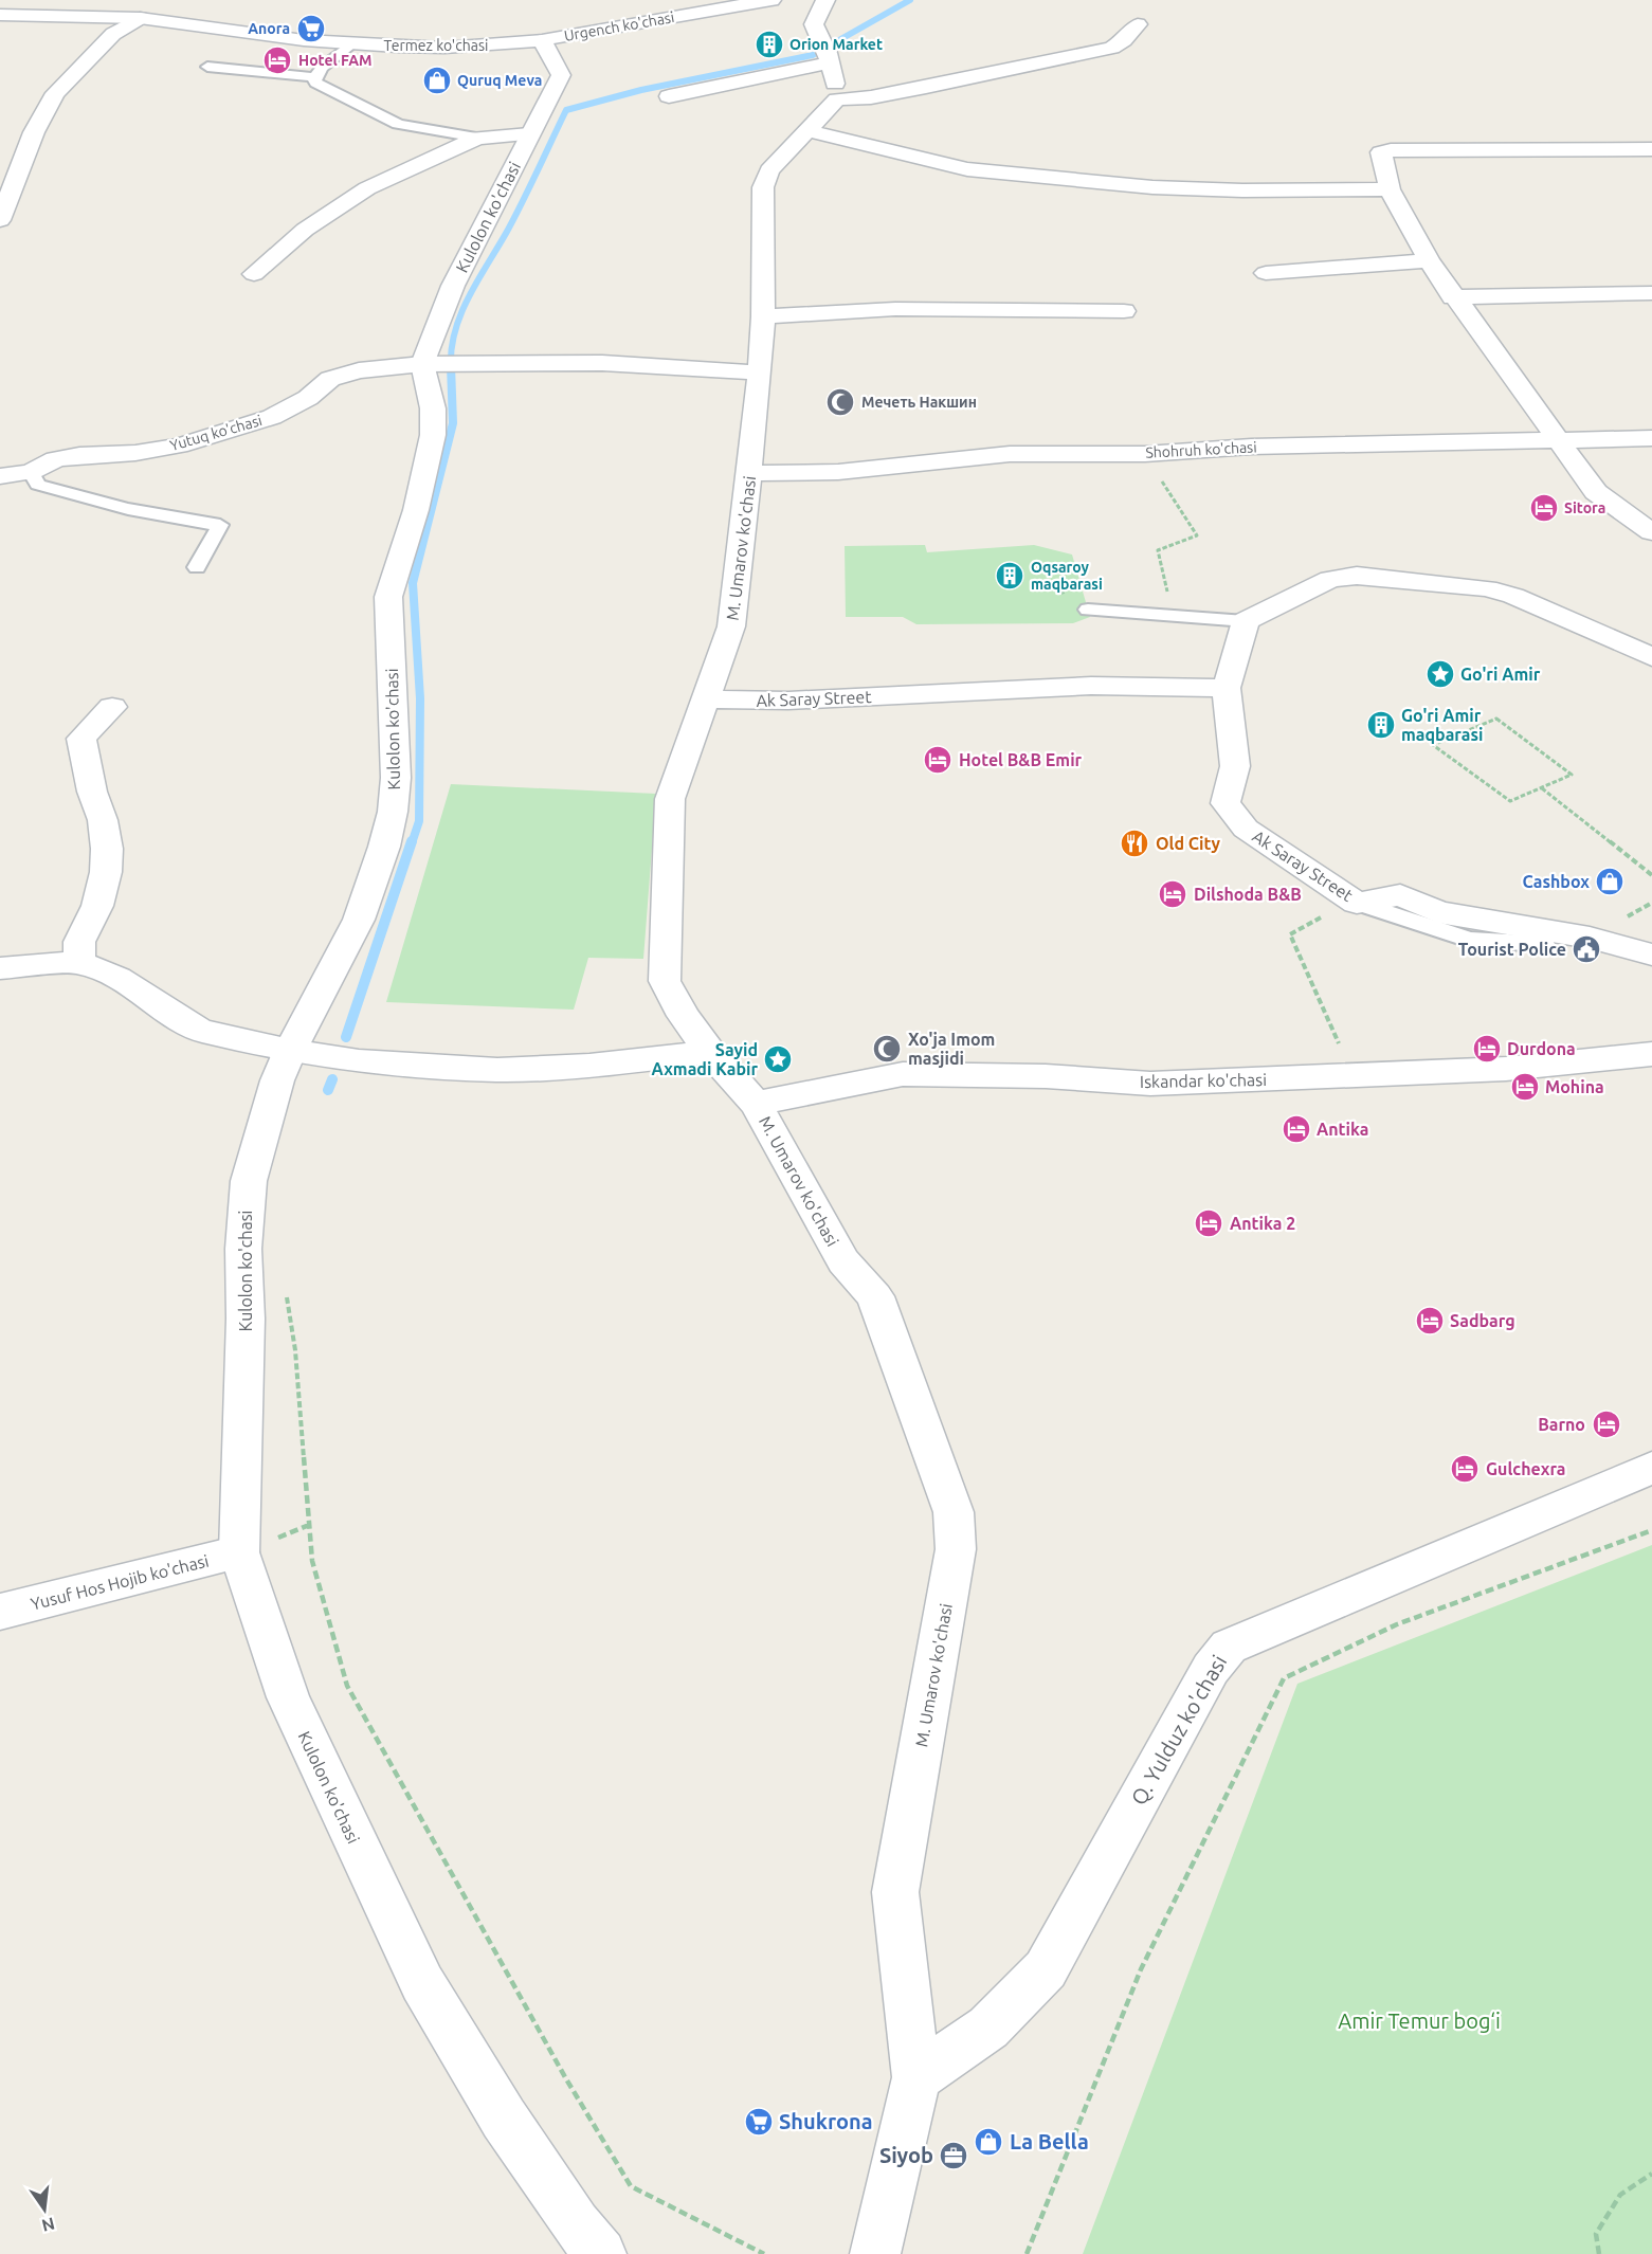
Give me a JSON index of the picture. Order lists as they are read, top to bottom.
{
  "streets": {
    "street": [
      "Urgench ko'chasi",
      "Termez ko'chasi",
      "Kulolon ko'chasi",
      "Yutuq ko'chasi",
      "Shohruh ko'chasi",
      "M. Umarov ko'chasi",
      "Ak Saray Street",
      "Iskandar ko'chasi",
      "Yusuf Hos Hojib ko'chasi",
      "Q. Yulduz ko'chasi"
    ]
  },
  "crossings": [
    ["Urgench ko'chasi", "Termez ko'chasi"],
    ["Urgench ko'chasi", "Kulolon ko'chasi"],
    ["Termez ko'chasi", "Kulolon ko'chasi"],
    ["Kulolon ko'chasi", "Yutuq ko'chasi"],
    ["Kulolon ko'chasi", "Yusuf Hos Hojib ko'chasi"],
    ["Yutuq ko'chasi", "M. Umarov ko'chasi"],
    ["Shohruh ko'chasi", "M. Umarov ko'chasi"],
    ["M. Umarov ko'chasi", "Ak Saray Street"],
    ["M. Umarov ko'chasi", "Iskandar ko'chasi"],
    ["M. Umarov ko'chasi", "Q. Yulduz ko'chasi"]
  ],
  "parks": ["Amir Temur bog‘i"],
  "places": {
    "supermarket": ["Anora", "Shukrona"],
    "building": ["Orion Market", "Oqsaroy maqbarasi", "Go'ri Amir maqbarasi"],
    "hotel": [
      "Hotel FAM",
      "Sitora",
      "Hotel B&B Emir",
      "Dilshoda B&B",
      "Durdona",
      "Mohina",
      "Antika",
      "Antika 2",
      "Sadbarg",
      "Barno",
      "Gulchexra"
    ],
    "shop": ["Quruq Meva", "Cashbox", "La Bella"],
    "mosque": ["Мечеть Накшин", "Xo'ja Imom masjidi"],
    "place": ["Go'ri Amir", "Sayid Axmadi Kabir"],
    "restaurant": ["Old City"],
    "public building": ["Tourist Police"],
    "office": ["Siyob"]
  },
  "north": "bottom"
}
